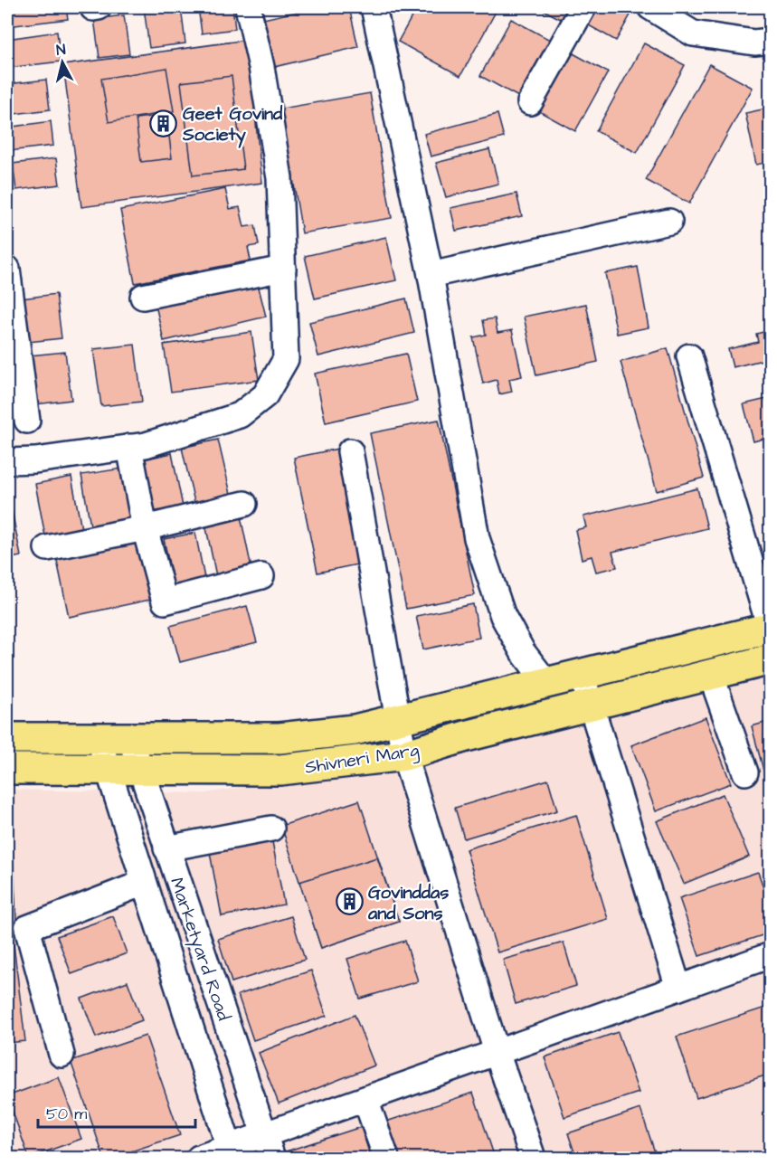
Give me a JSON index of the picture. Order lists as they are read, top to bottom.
{
  "streets": {
    "main road": ["Shivneri Marg"],
    "street": ["Marketyard Road"]
  },
  "crossings": [
    ["Shivneri Marg", "Marketyard Road"]
  ],
  "places": {
    "building": ["Geet Govind Society", "Govinddas and Sons"]
  },
  "scale_bar": "50 m",
  "north": "top"
}
